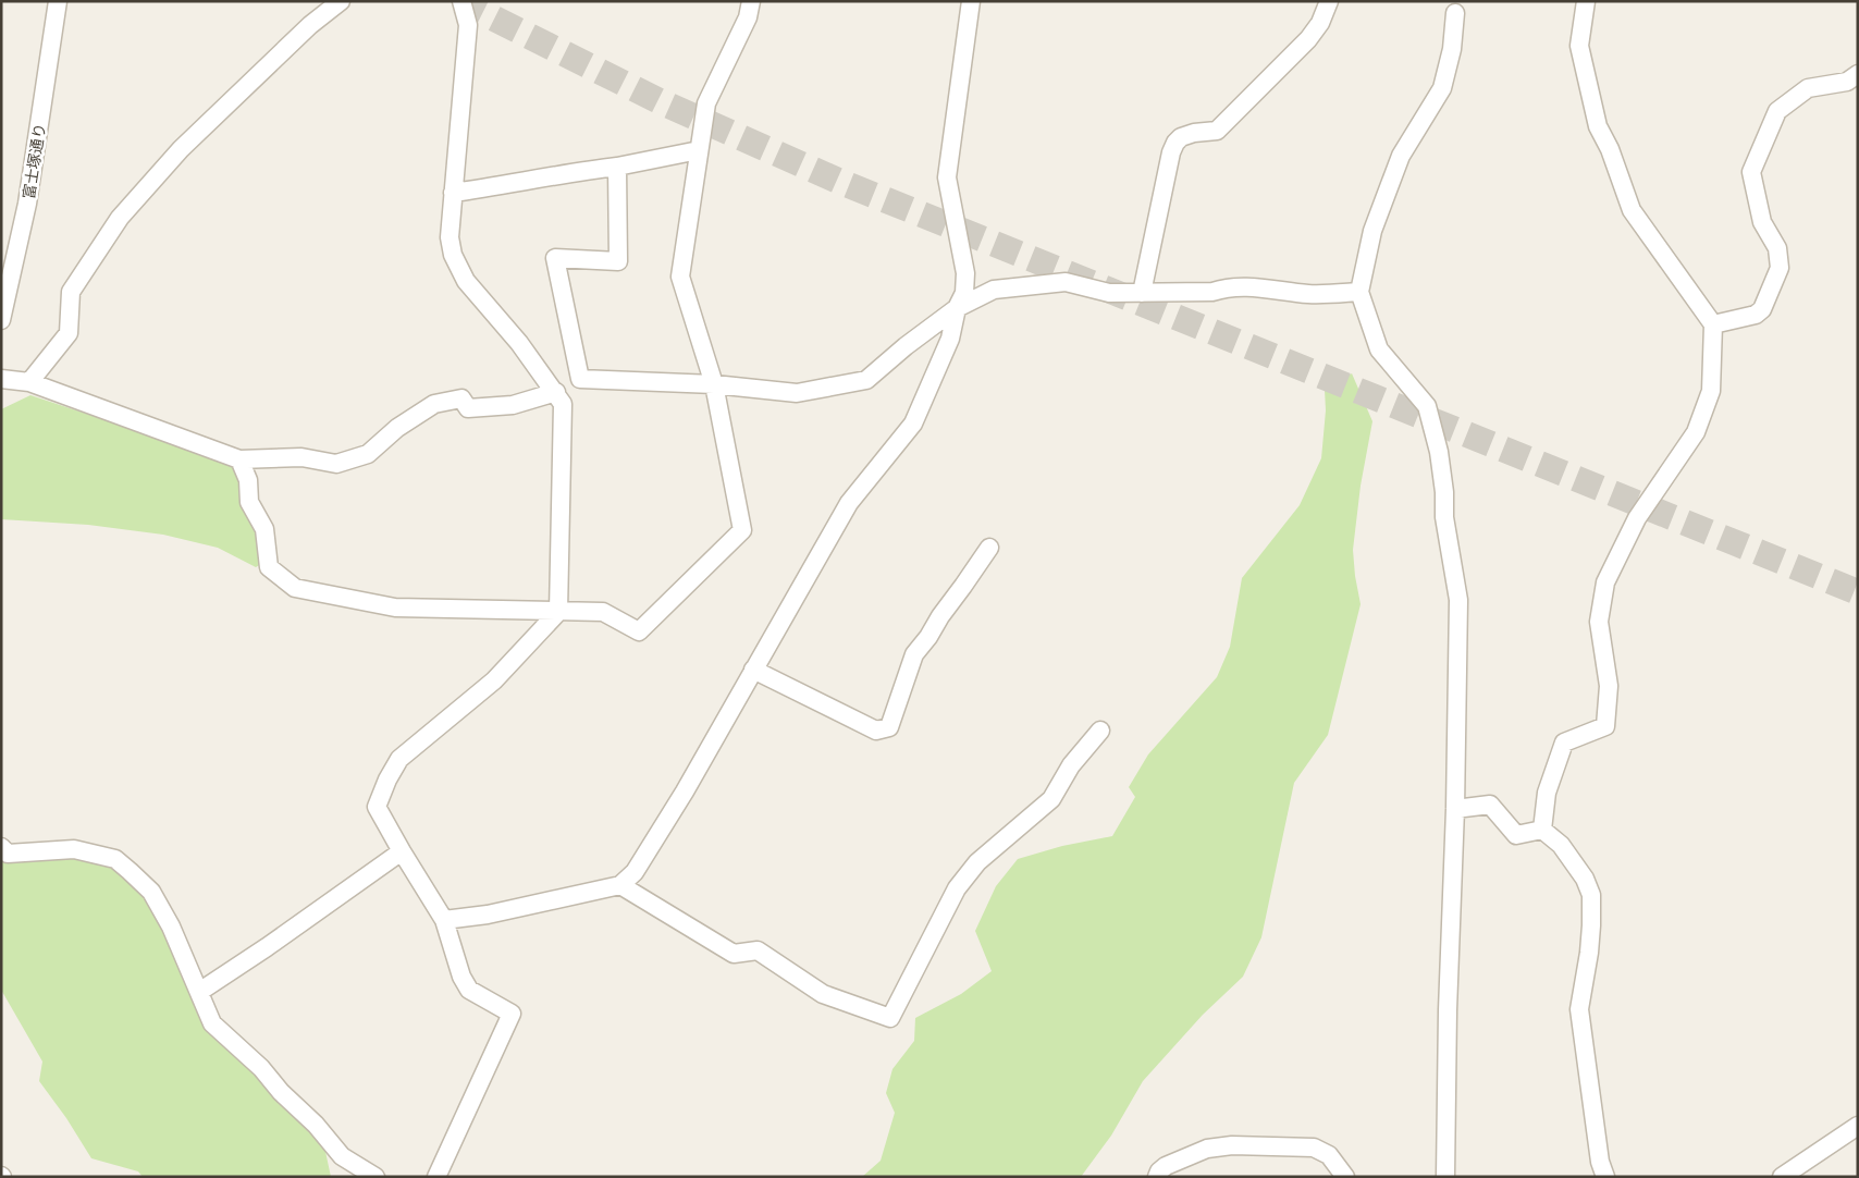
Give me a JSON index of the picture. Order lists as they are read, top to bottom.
{
  "streets": {
    "street": ["富士塚通り"]
  }
}
